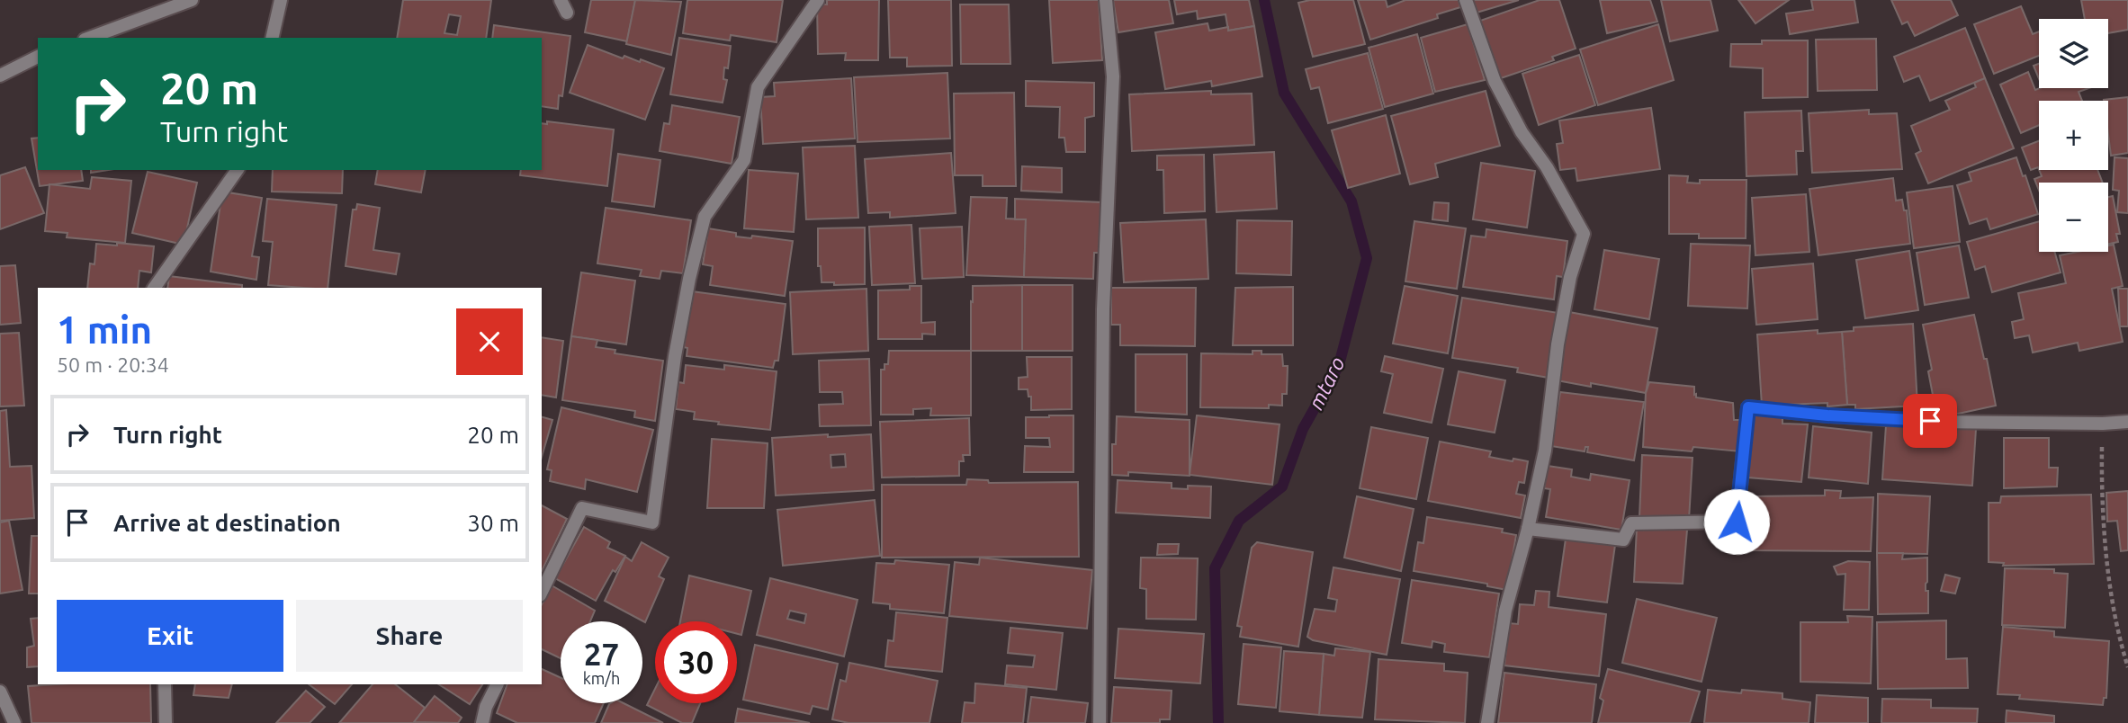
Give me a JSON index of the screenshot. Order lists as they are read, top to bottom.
{
  "water": ["mtaro"],
  "page": {
    "map_buttons": ["+", "−"],
    "turn": ["20 m", "Turn right"],
    "heading": ["1 min", "50 m · 20:34"],
    "list": [
      {
        "name": "Turn right",
        "value": "20 m"
      },
      {
        "name": "Arrive at destination",
        "value": "30 m"
      }
    ],
    "buttons": ["Exit", "Share"],
    "speed": "27 km/h",
    "limit": "30"
  }
}
